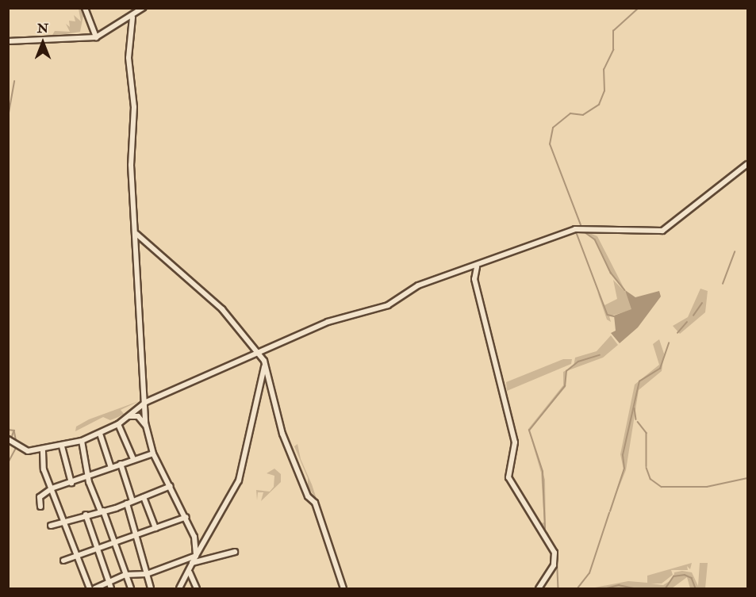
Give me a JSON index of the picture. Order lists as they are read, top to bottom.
{
  "north": "top"
}
